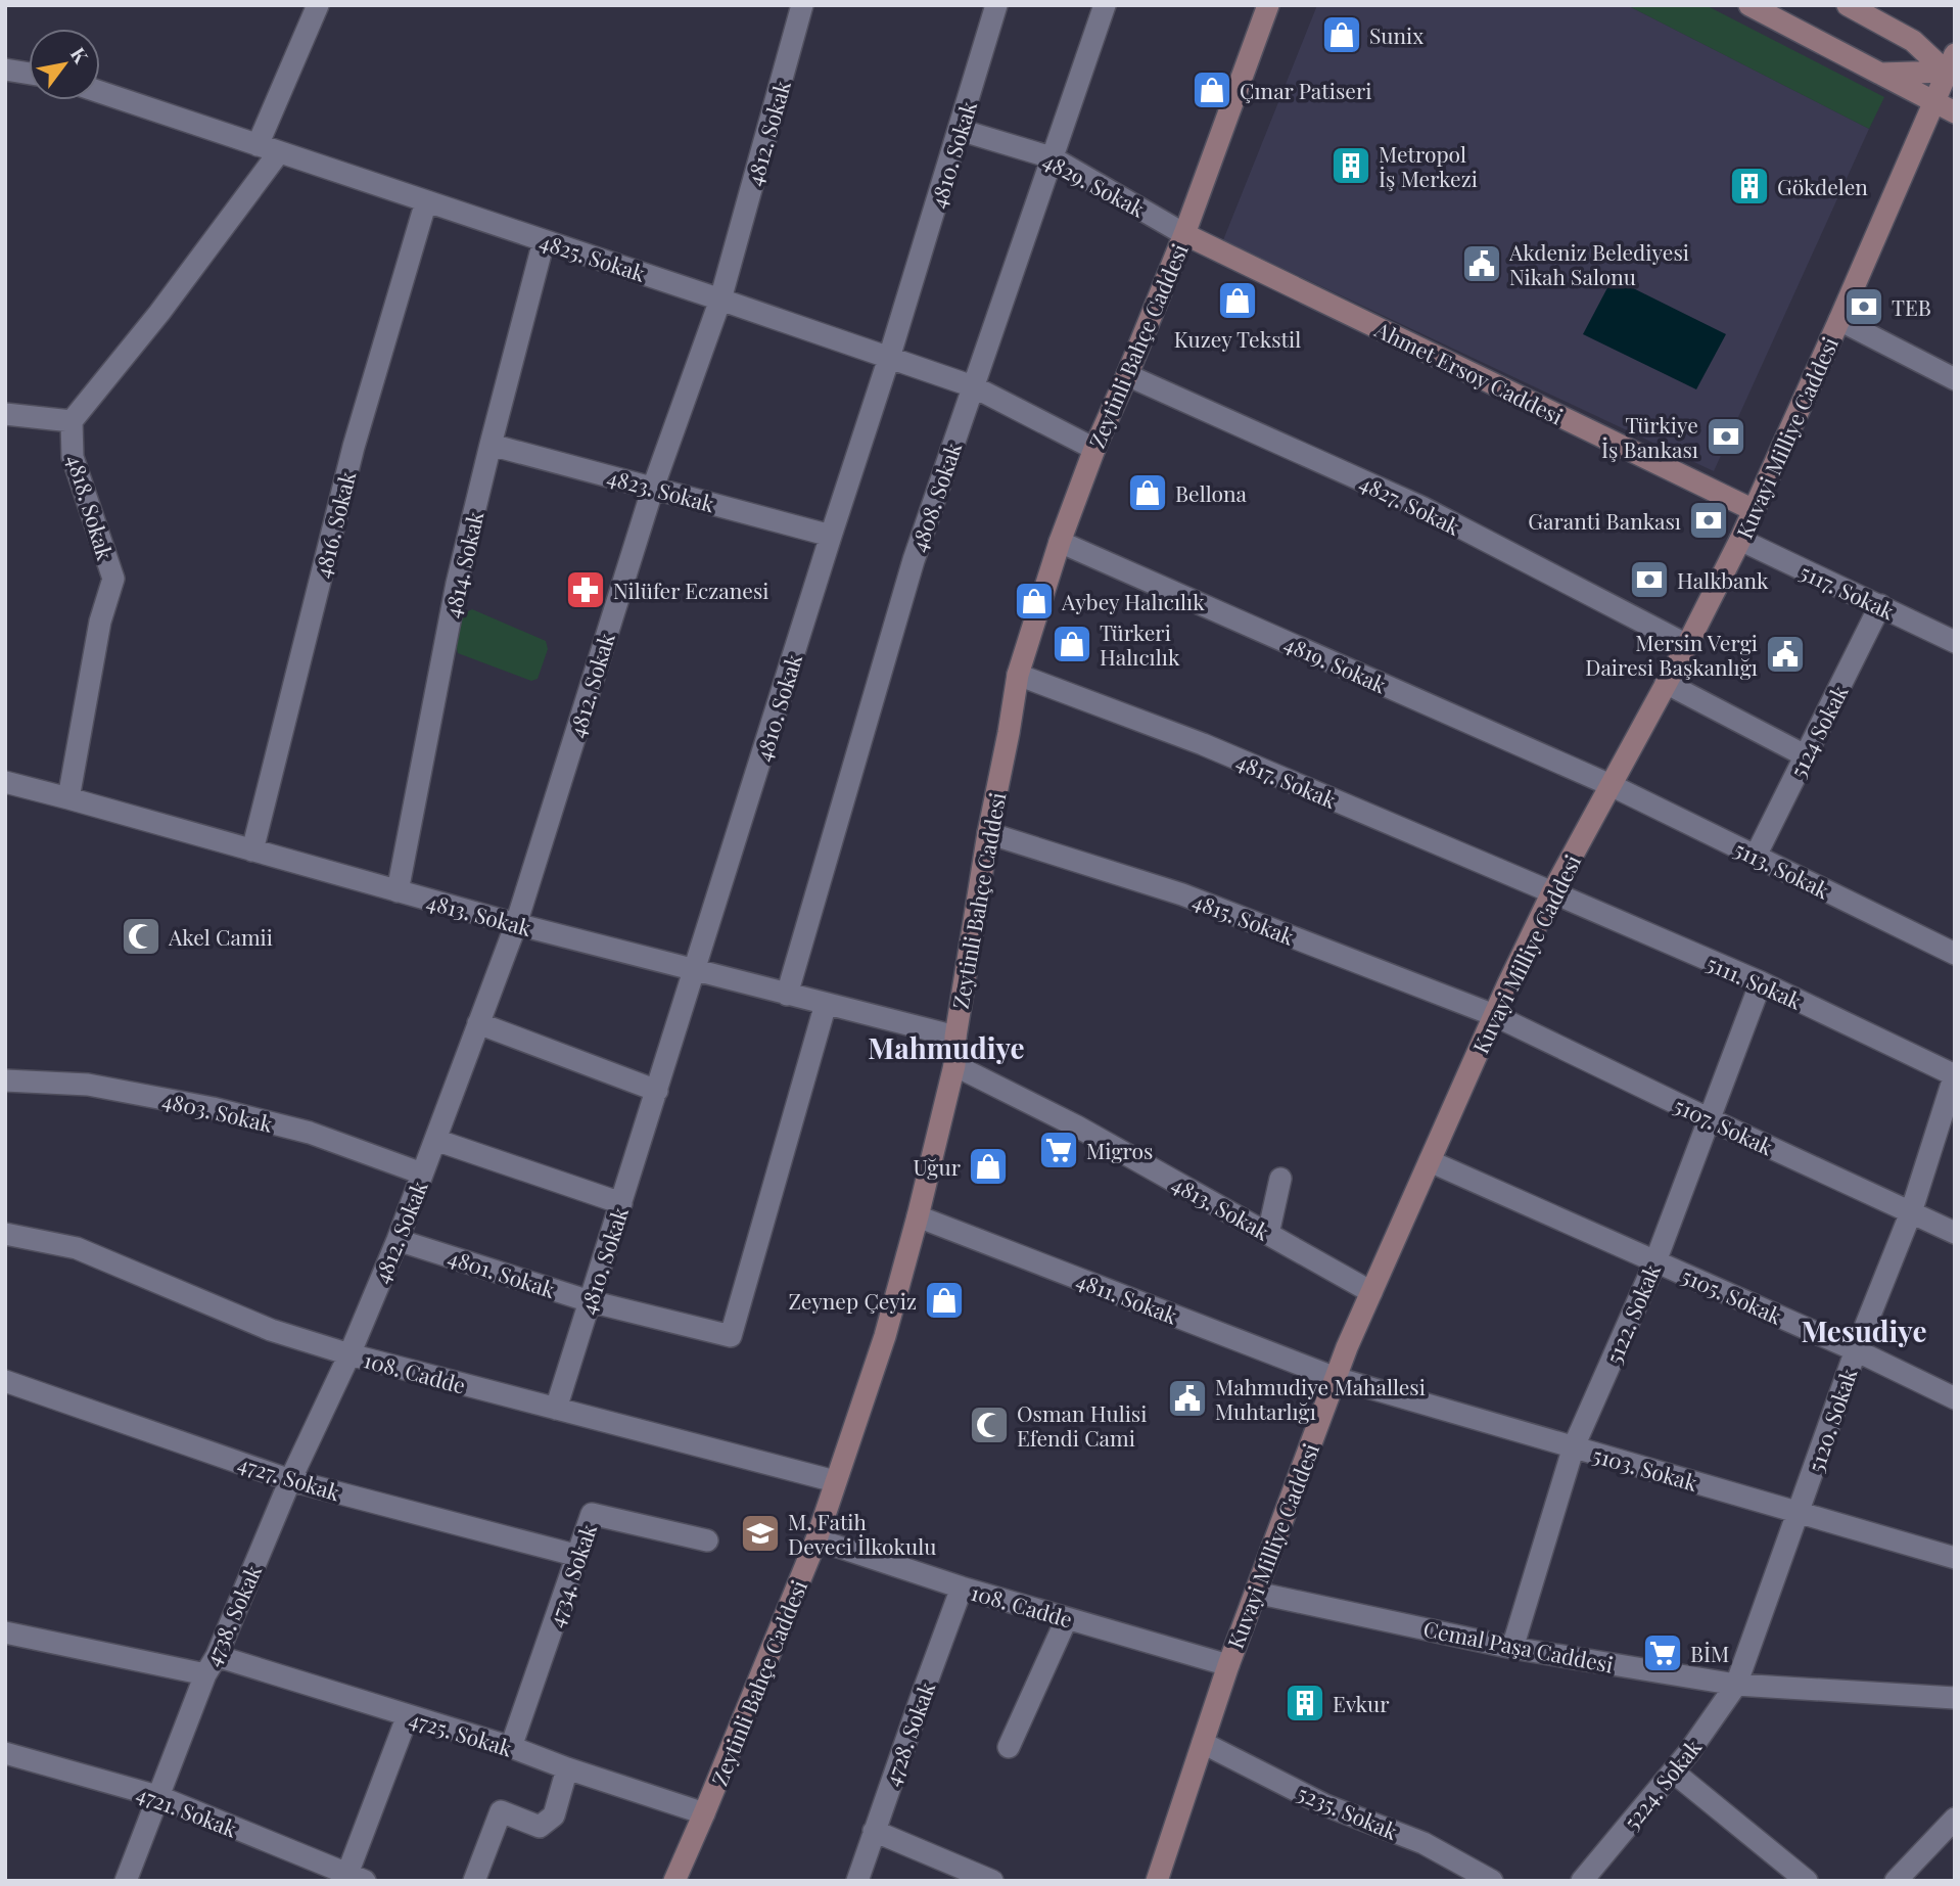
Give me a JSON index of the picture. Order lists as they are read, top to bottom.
{
  "streets": {
    "street": [
      "4812. Sokak",
      "4810. Sokak",
      "4829. Sokak",
      "4825. Sokak",
      "Zeytinli Bahçe Caddesi",
      "Ahmet Ersoy Caddesi",
      "Kuvayi Milliye Caddesi",
      "4823. Sokak",
      "4808. Sokak",
      "4827. Sokak",
      "4818. Sokak",
      "4816. Sokak",
      "4814. Sokak",
      "5117. Sokak",
      "4819. Sokak",
      "5124 Sokak",
      "4817. Sokak",
      "5113. Sokak",
      "4813. Sokak",
      "4815. Sokak",
      "5111. Sokak",
      "4803. Sokak",
      "5107. Sokak",
      "4801. Sokak",
      "5105. Sokak",
      "4811. Sokak",
      "5122. Sokak",
      "108. Cadde",
      "5120. Sokak",
      "5103. Sokak",
      "4727. Sokak",
      "4734. Sokak",
      "4738. Sokak",
      "Cemal Paşa Caddesi",
      "4725. Sokak",
      "4728. Sokak",
      "5224. Sokak",
      "4721. Sokak",
      "5235. Sokak"
    ]
  },
  "crossings": [
    ["4812. Sokak", "4825. Sokak"],
    ["4812. Sokak", "4823. Sokak"],
    ["4812. Sokak", "4813. Sokak"],
    ["4812. Sokak", "4803. Sokak"],
    ["4812. Sokak", "4801. Sokak"],
    ["4812. Sokak", "108. Cadde"],
    ["4812. Sokak", "4738. Sokak"],
    ["4810. Sokak", "4829. Sokak"],
    ["4810. Sokak", "4825. Sokak"],
    ["4810. Sokak", "4823. Sokak"],
    ["4810. Sokak", "4813. Sokak"],
    ["4810. Sokak", "4801. Sokak"],
    ["4810. Sokak", "108. Cadde"],
    ["4829. Sokak", "Zeytinli Bahçe Caddesi"],
    ["4829. Sokak", "Ahmet Ersoy Caddesi"],
    ["4829. Sokak", "4808. Sokak"],
    ["4825. Sokak", "Zeytinli Bahçe Caddesi"],
    ["4825. Sokak", "4808. Sokak"],
    ["4825. Sokak", "4816. Sokak"],
    ["4825. Sokak", "4814. Sokak"],
    ["Zeytinli Bahçe Caddesi", "Ahmet Ersoy Caddesi"],
    ["Zeytinli Bahçe Caddesi", "4827. Sokak"],
    ["Zeytinli Bahçe Caddesi", "4819. Sokak"],
    ["Zeytinli Bahçe Caddesi", "4817. Sokak"],
    ["Zeytinli Bahçe Caddesi", "4813. Sokak"],
    ["Zeytinli Bahçe Caddesi", "4815. Sokak"],
    ["Zeytinli Bahçe Caddesi", "4811. Sokak"],
    ["Zeytinli Bahçe Caddesi", "108. Cadde"],
    ["Zeytinli Bahçe Caddesi", "4725. Sokak"],
    ["Ahmet Ersoy Caddesi", "Kuvayi Milliye Caddesi"],
    ["Kuvayi Milliye Caddesi", "4827. Sokak"],
    ["Kuvayi Milliye Caddesi", "5117. Sokak"],
    ["Kuvayi Milliye Caddesi", "4819. Sokak"],
    ["Kuvayi Milliye Caddesi", "4817. Sokak"],
    ["Kuvayi Milliye Caddesi", "5113. Sokak"],
    ["Kuvayi Milliye Caddesi", "4813. Sokak"],
    ["Kuvayi Milliye Caddesi", "4815. Sokak"],
    ["Kuvayi Milliye Caddesi", "5111. Sokak"],
    ["Kuvayi Milliye Caddesi", "5107. Sokak"],
    ["Kuvayi Milliye Caddesi", "5105. Sokak"],
    ["Kuvayi Milliye Caddesi", "4811. Sokak"],
    ["Kuvayi Milliye Caddesi", "108. Cadde"],
    ["Kuvayi Milliye Caddesi", "5103. Sokak"],
    ["Kuvayi Milliye Caddesi", "Cemal Paşa Caddesi"],
    ["Kuvayi Milliye Caddesi", "5235. Sokak"],
    ["4823. Sokak", "4814. Sokak"],
    ["4808. Sokak", "4813. Sokak"],
    ["4818. Sokak", "4813. Sokak"],
    ["4816. Sokak", "4813. Sokak"],
    ["4814. Sokak", "4813. Sokak"],
    ["5117. Sokak", "5124 Sokak"],
    ["4819. Sokak", "5113. Sokak"],
    ["5124 Sokak", "5113. Sokak"],
    ["4817. Sokak", "5111. Sokak"],
    ["4813. Sokak", "4801. Sokak"],
    ["4815. Sokak", "5107. Sokak"],
    ["5111. Sokak", "5122. Sokak"],
    ["5111. Sokak", "5120. Sokak"],
    ["5107. Sokak", "5122. Sokak"],
    ["5107. Sokak", "5120. Sokak"],
    ["5105. Sokak", "5122. Sokak"],
    ["5105. Sokak", "5120. Sokak"],
    ["4811. Sokak", "5103. Sokak"],
    ["5122. Sokak", "5103. Sokak"],
    ["5122. Sokak", "Cemal Paşa Caddesi"],
    ["108. Cadde", "4738. Sokak"],
    ["108. Cadde", "4728. Sokak"],
    ["5120. Sokak", "5103. Sokak"],
    ["5120. Sokak", "Cemal Paşa Caddesi"],
    ["5120. Sokak", "5224. Sokak"],
    ["4727. Sokak", "4734. Sokak"],
    ["4727. Sokak", "4738. Sokak"],
    ["4734. Sokak", "4725. Sokak"],
    ["4738. Sokak", "4725. Sokak"],
    ["4738. Sokak", "4721. Sokak"],
    ["Cemal Paşa Caddesi", "5224. Sokak"]
  ],
  "districts": ["Mahmudiye", "Mesudiye"],
  "places": {
    "shop": [
      "Sunix",
      "Çınar Patiseri",
      "Kuzey Tekstil",
      "Bellona",
      "Aybey Halıcılık",
      "Türkeri Halıcılık",
      "Uğur",
      "Zeynep Çeyiz"
    ],
    "building": ["Metropol İş Merkezi", "Gökdelen", "Evkur"],
    "public building": ["Akdeniz Belediyesi Nikah Salonu", "Mersin Vergi Dairesi Başkanlığı", "Mahmudiye Mahallesi Muhtarlığı"],
    "bank": [
      "TEB",
      "Türkiye İş Bankası",
      "Garanti Bankası",
      "Halkbank"
    ],
    "pharmacy": ["Nilüfer Eczanesi"],
    "mosque": ["Akel Camii", "Osman Hulisi Efendi Cami"],
    "supermarket": ["Migros", "BİM"],
    "school or university": ["M. Fatih Deveci İlkokulu"]
  },
  "north": "top right"
}
